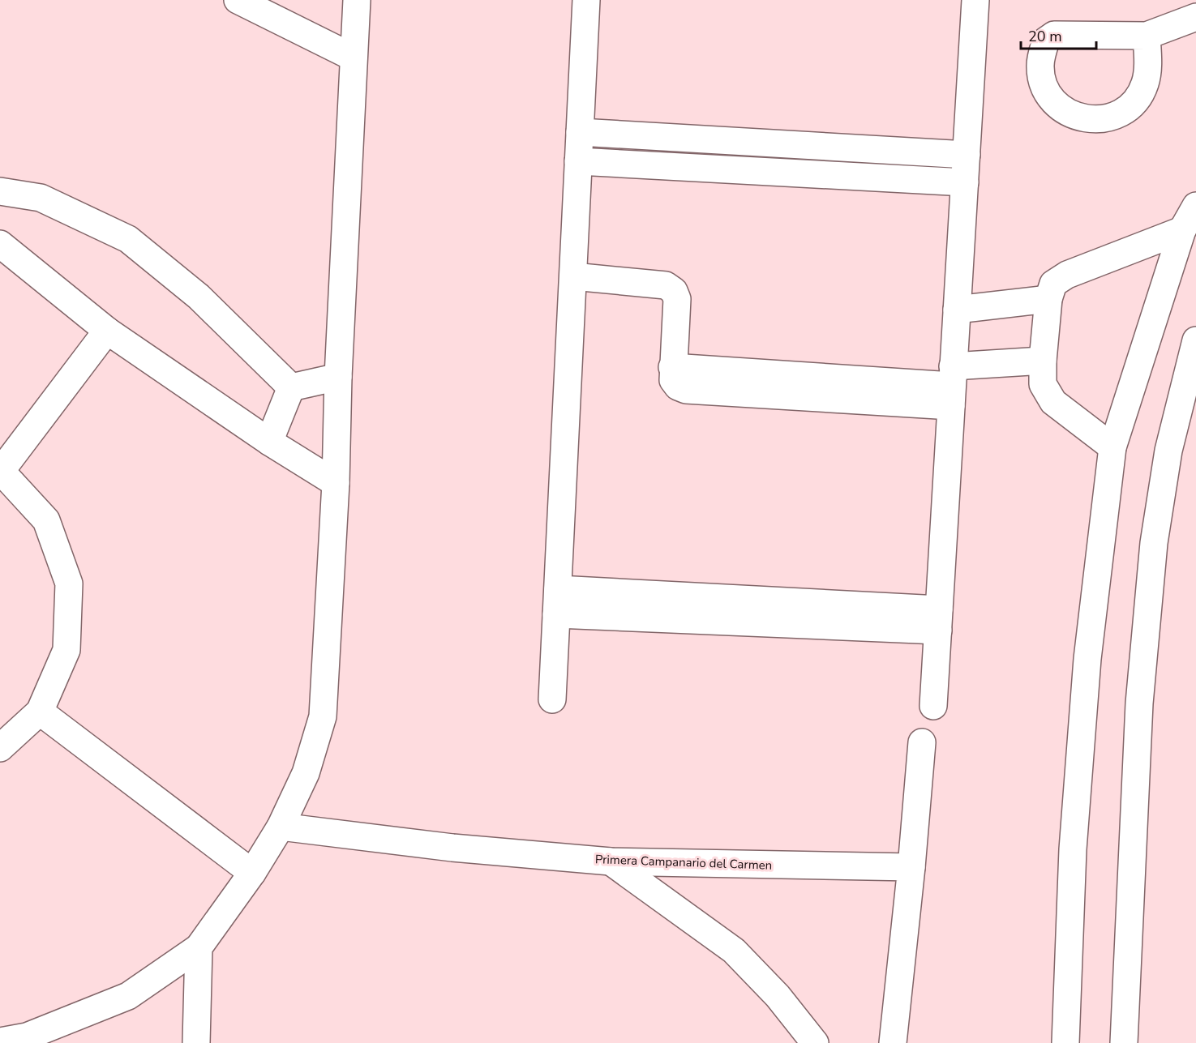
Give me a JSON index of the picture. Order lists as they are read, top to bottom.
{
  "streets": {
    "street": ["Primera Campanario del Carmen"]
  },
  "scale_bar": "20 m"
}
